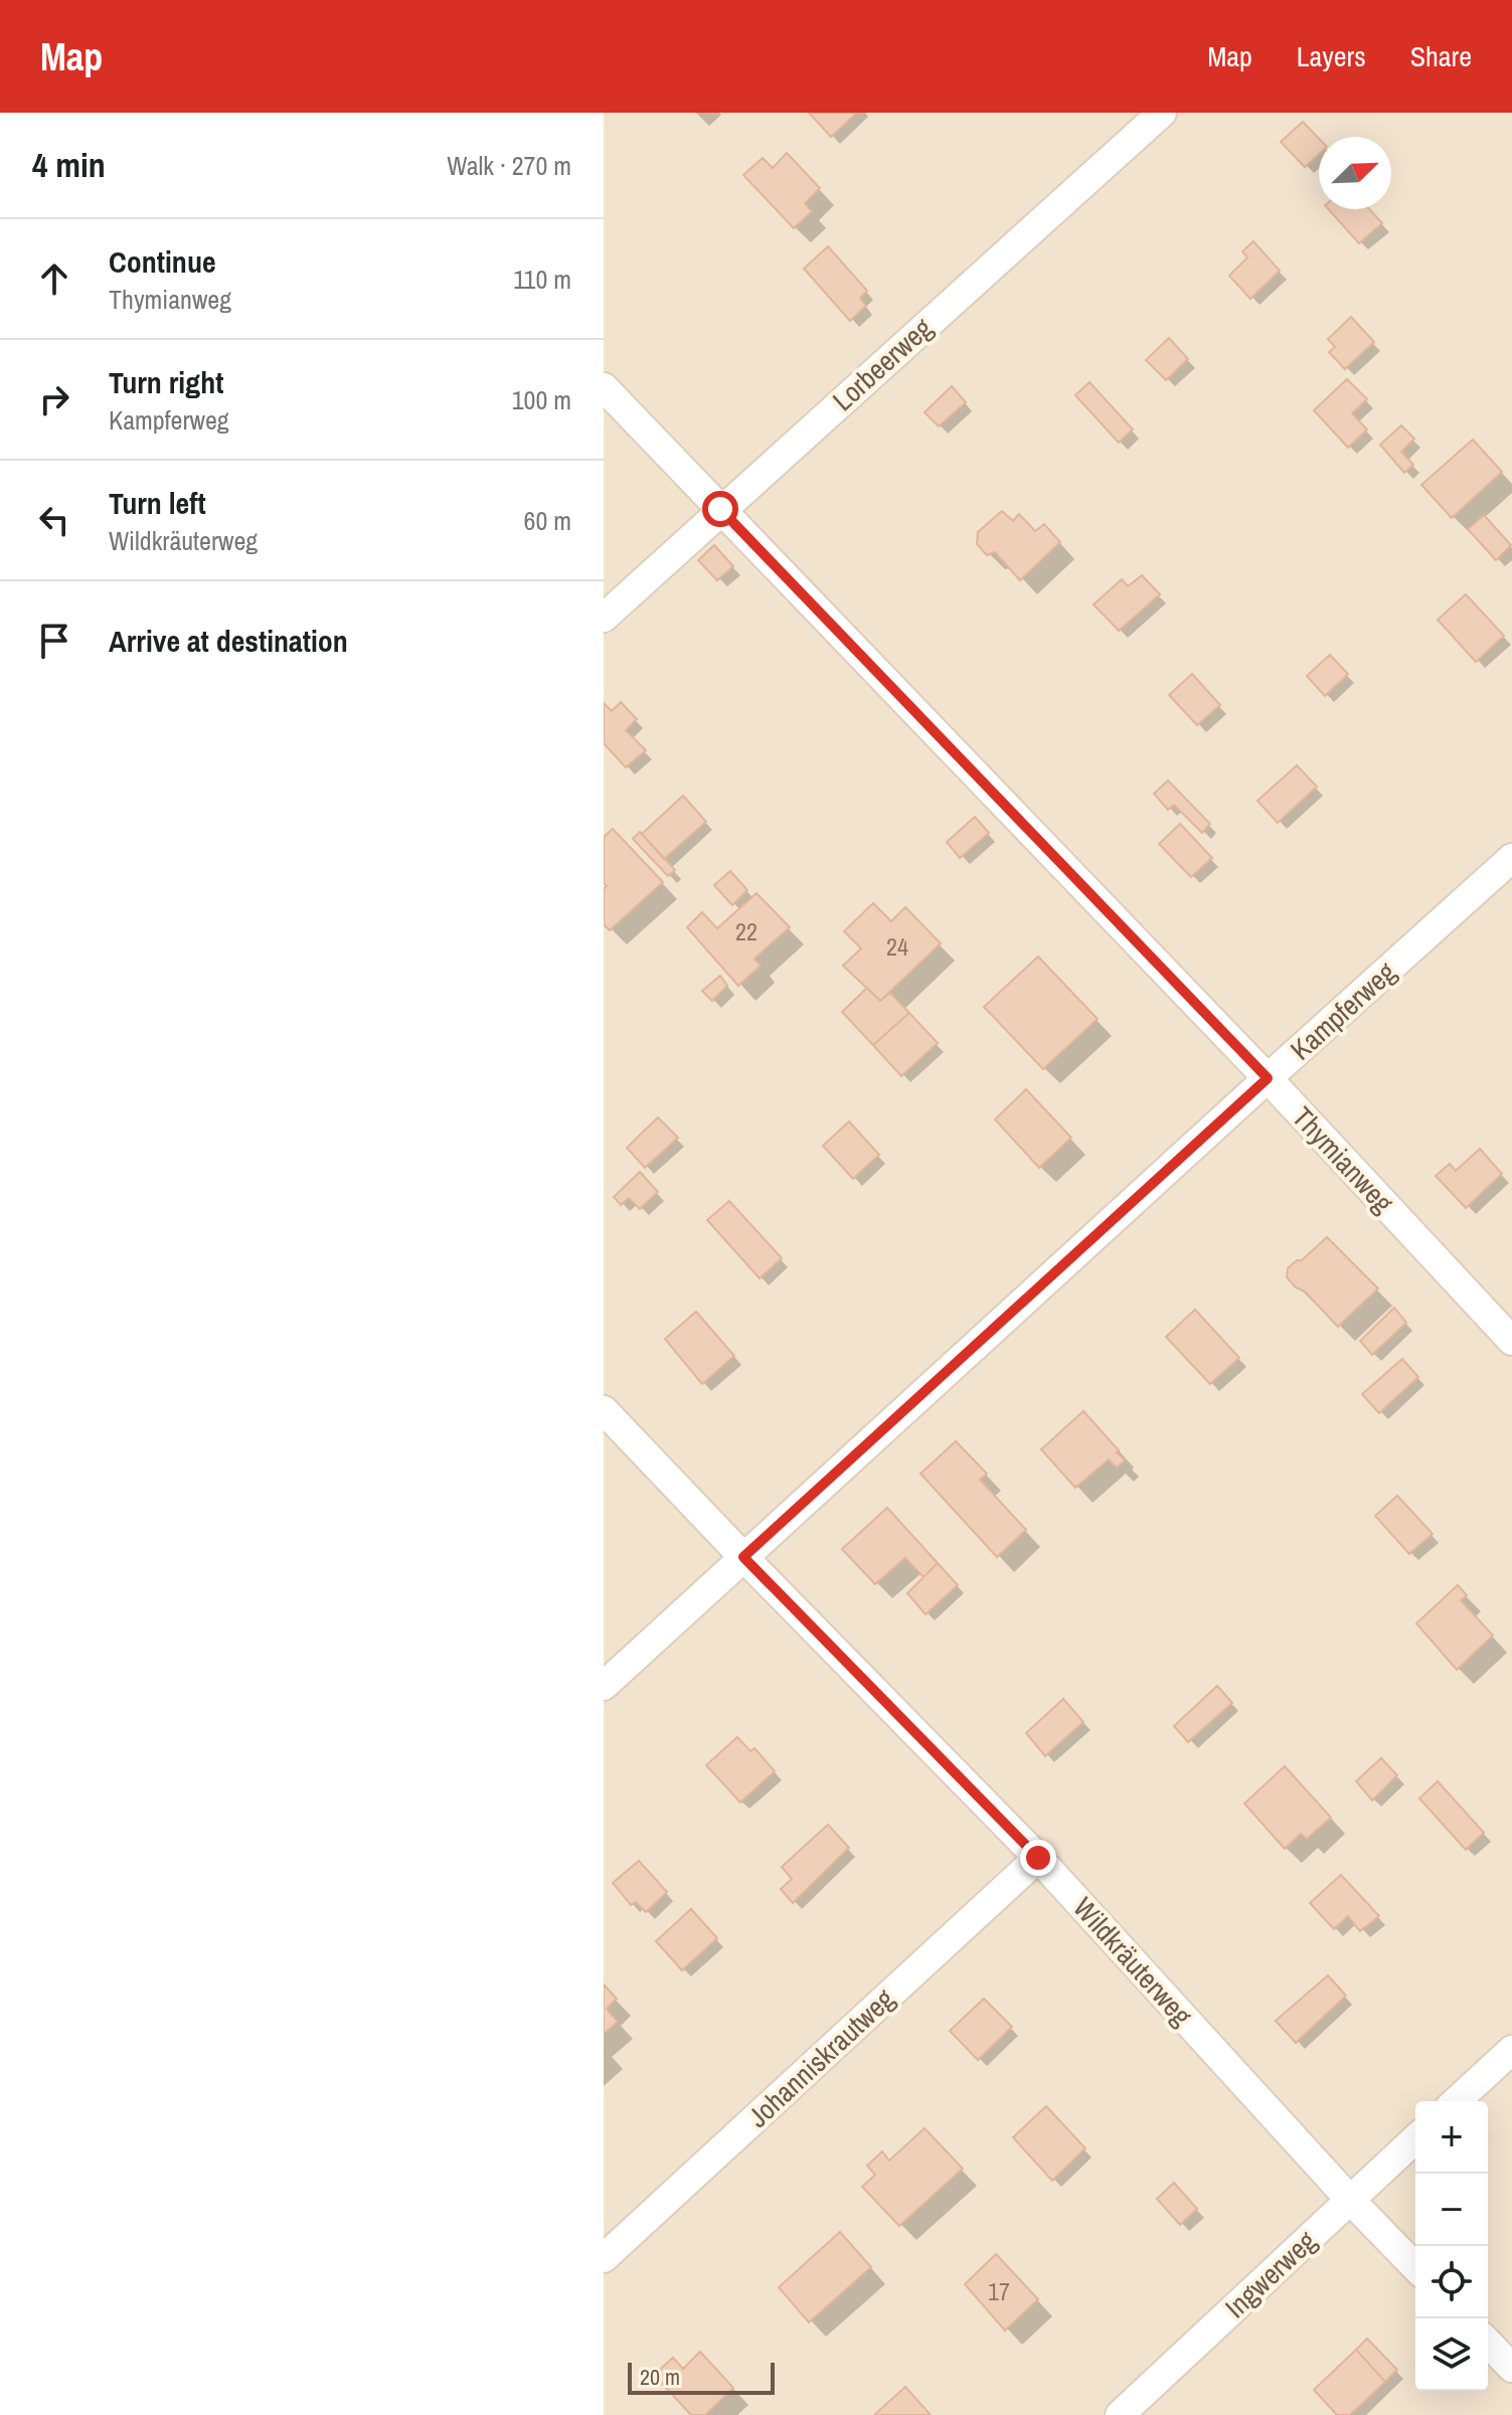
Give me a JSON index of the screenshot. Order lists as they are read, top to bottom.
{
  "streets": {
    "lane": [
      "Lorbeerweg",
      "Kampferweg",
      "Thymianweg",
      "Wildkräuterweg",
      "Johanniskrautweg",
      "Ingwerweg"
    ]
  },
  "crossings": [
    ["Lorbeerweg", "Thymianweg"],
    ["Kampferweg", "Thymianweg"],
    ["Kampferweg", "Wildkräuterweg"],
    ["Wildkräuterweg", "Johanniskrautweg"],
    ["Wildkräuterweg", "Ingwerweg"]
  ],
  "house_numbers": ["22", "24", "17"],
  "scale_bar": "20 m",
  "north": "top right",
  "page": {
    "header": "Map",
    "nav": ["Map", "Layers", "Share"],
    "heading": ["4 min", "Walk · 270 m"],
    "list": [
      ["Continue", "Thymianweg", "110 m"],
      ["Turn right", "Kampferweg", "100 m"],
      ["Turn left", "Wildkräuterweg", "60 m"],
      "Arrive at destination"
    ],
    "map_buttons": ["+", "−"],
    "scale": "20 m"
  }
}
